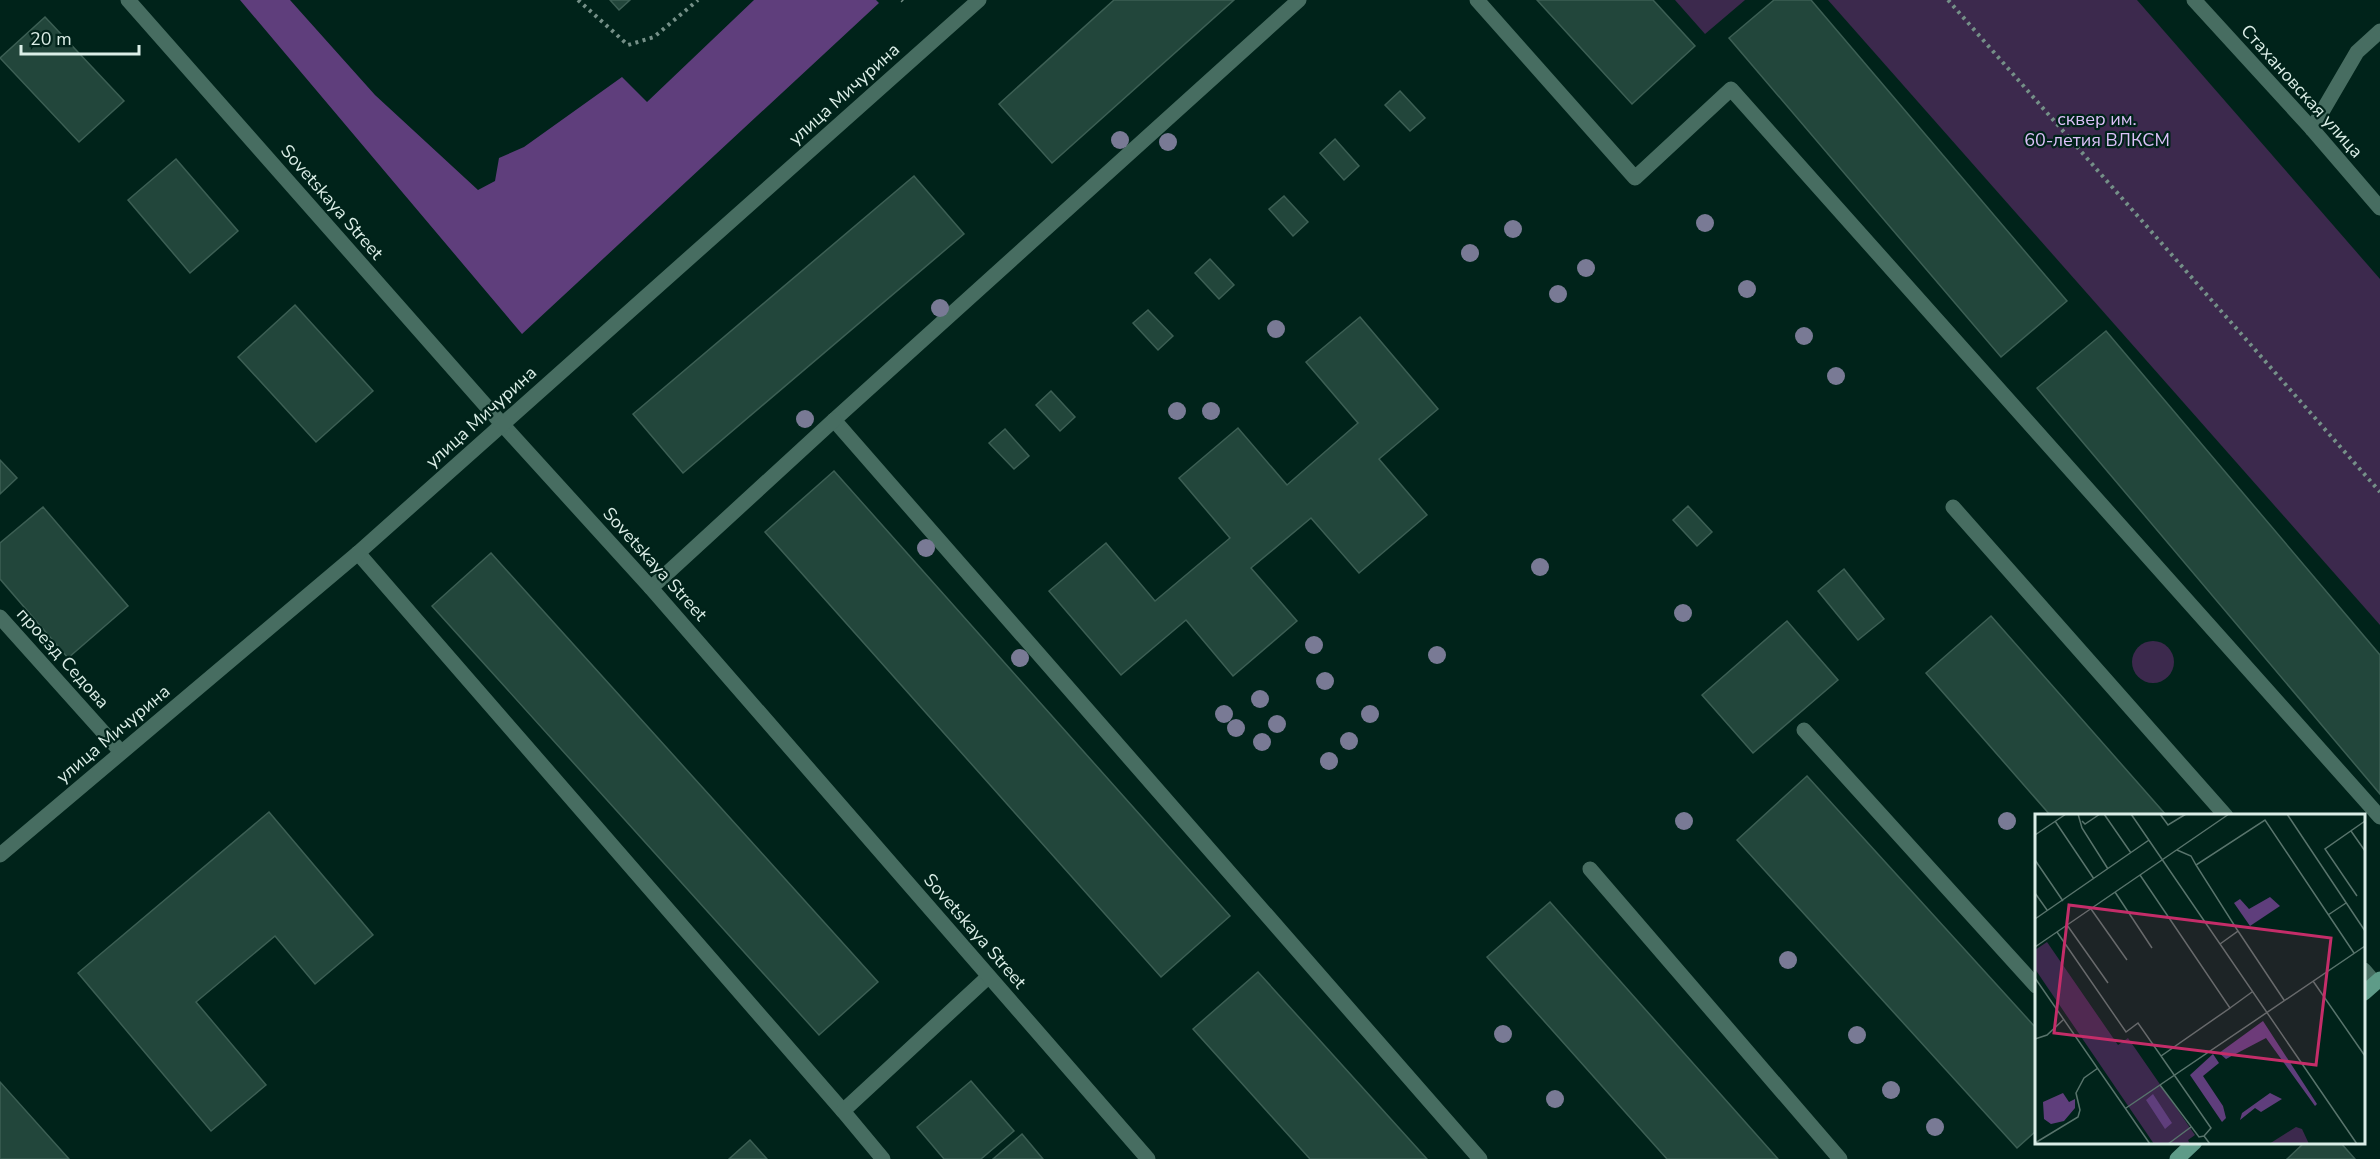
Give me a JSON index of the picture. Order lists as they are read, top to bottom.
{
  "streets": {
    "street": [
      "Стахановская улица",
      "улица Мичурина",
      "Sovetskaya Street",
      "проезд Седова"
    ]
  },
  "crossings": [
    ["улица Мичурина", "Sovetskaya Street"],
    ["улица Мичурина", "проезд Седова"]
  ],
  "parks": ["сквер им. 60-летия ВЛКСМ"],
  "scale_bar": "20 m"
}
